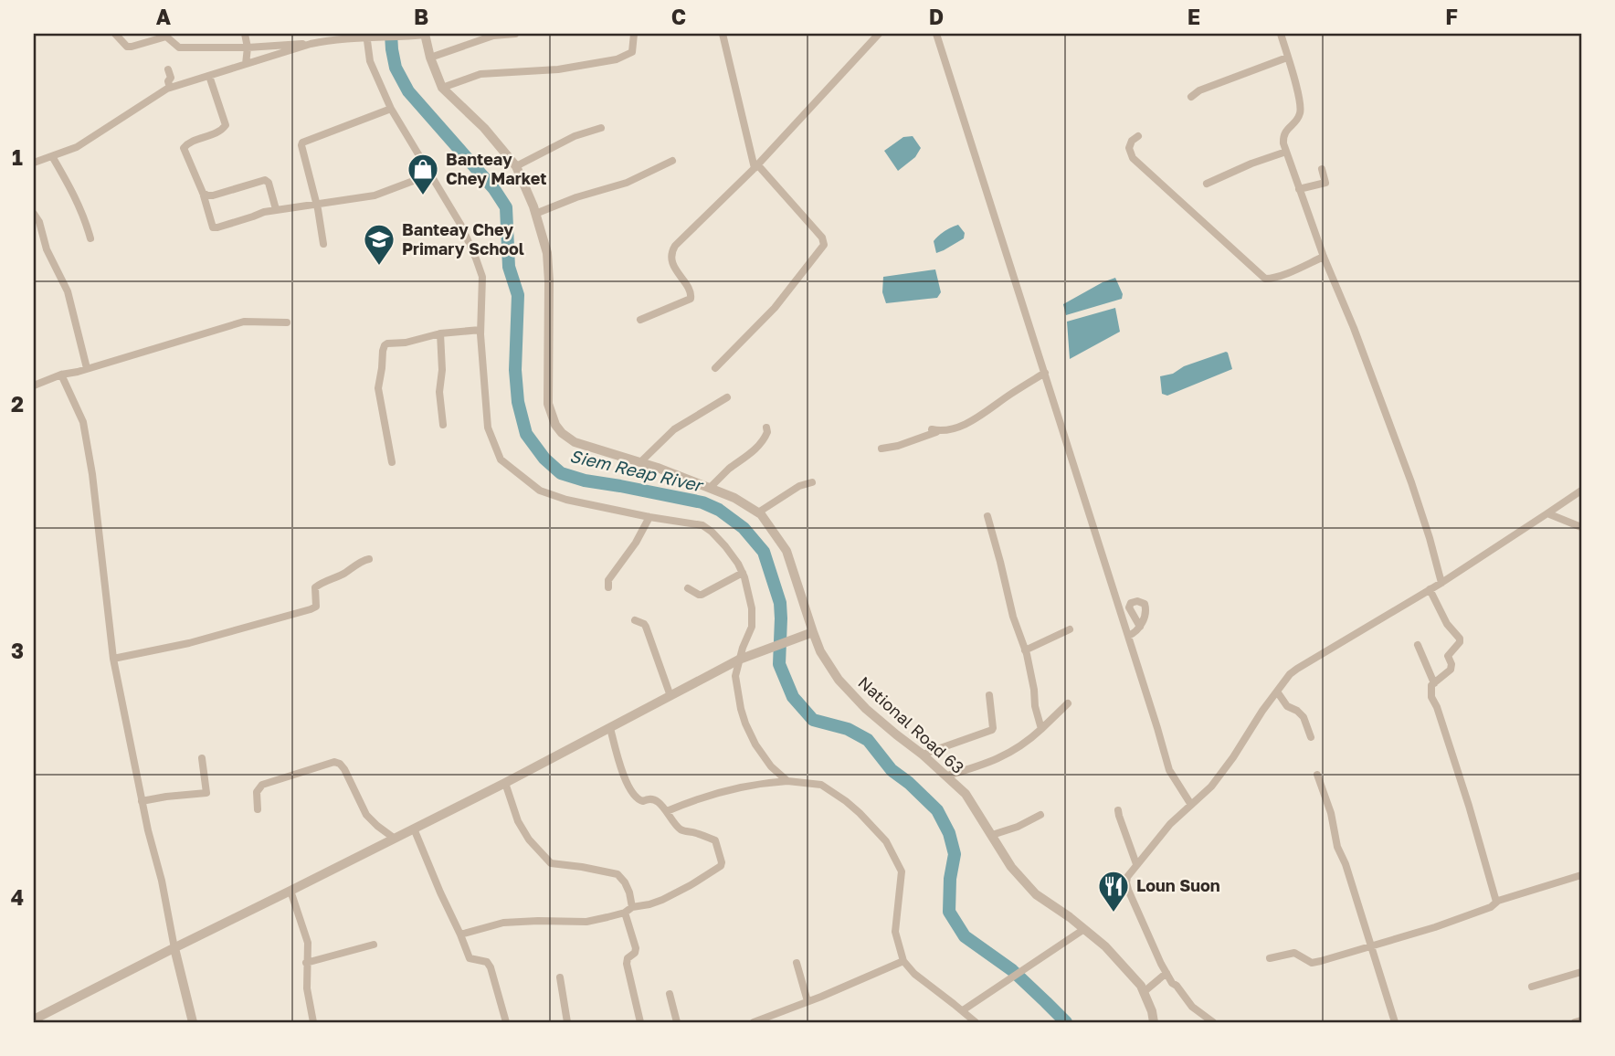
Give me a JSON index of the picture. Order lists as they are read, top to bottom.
{
  "streets": {
    "street": ["National Road 63"]
  },
  "water": ["Siem Reap River"],
  "places": {
    "shop": ["Banteay Chey Market"],
    "school or university": ["Banteay Chey Primary School"],
    "restaurant": ["Loun Suon"]
  },
  "grid": {
    "columns": [
      "A",
      "B",
      "C",
      "D",
      "E",
      "F"
    ],
    "rows": [
      "1",
      "2",
      "3",
      "4"
    ]
  }
}
